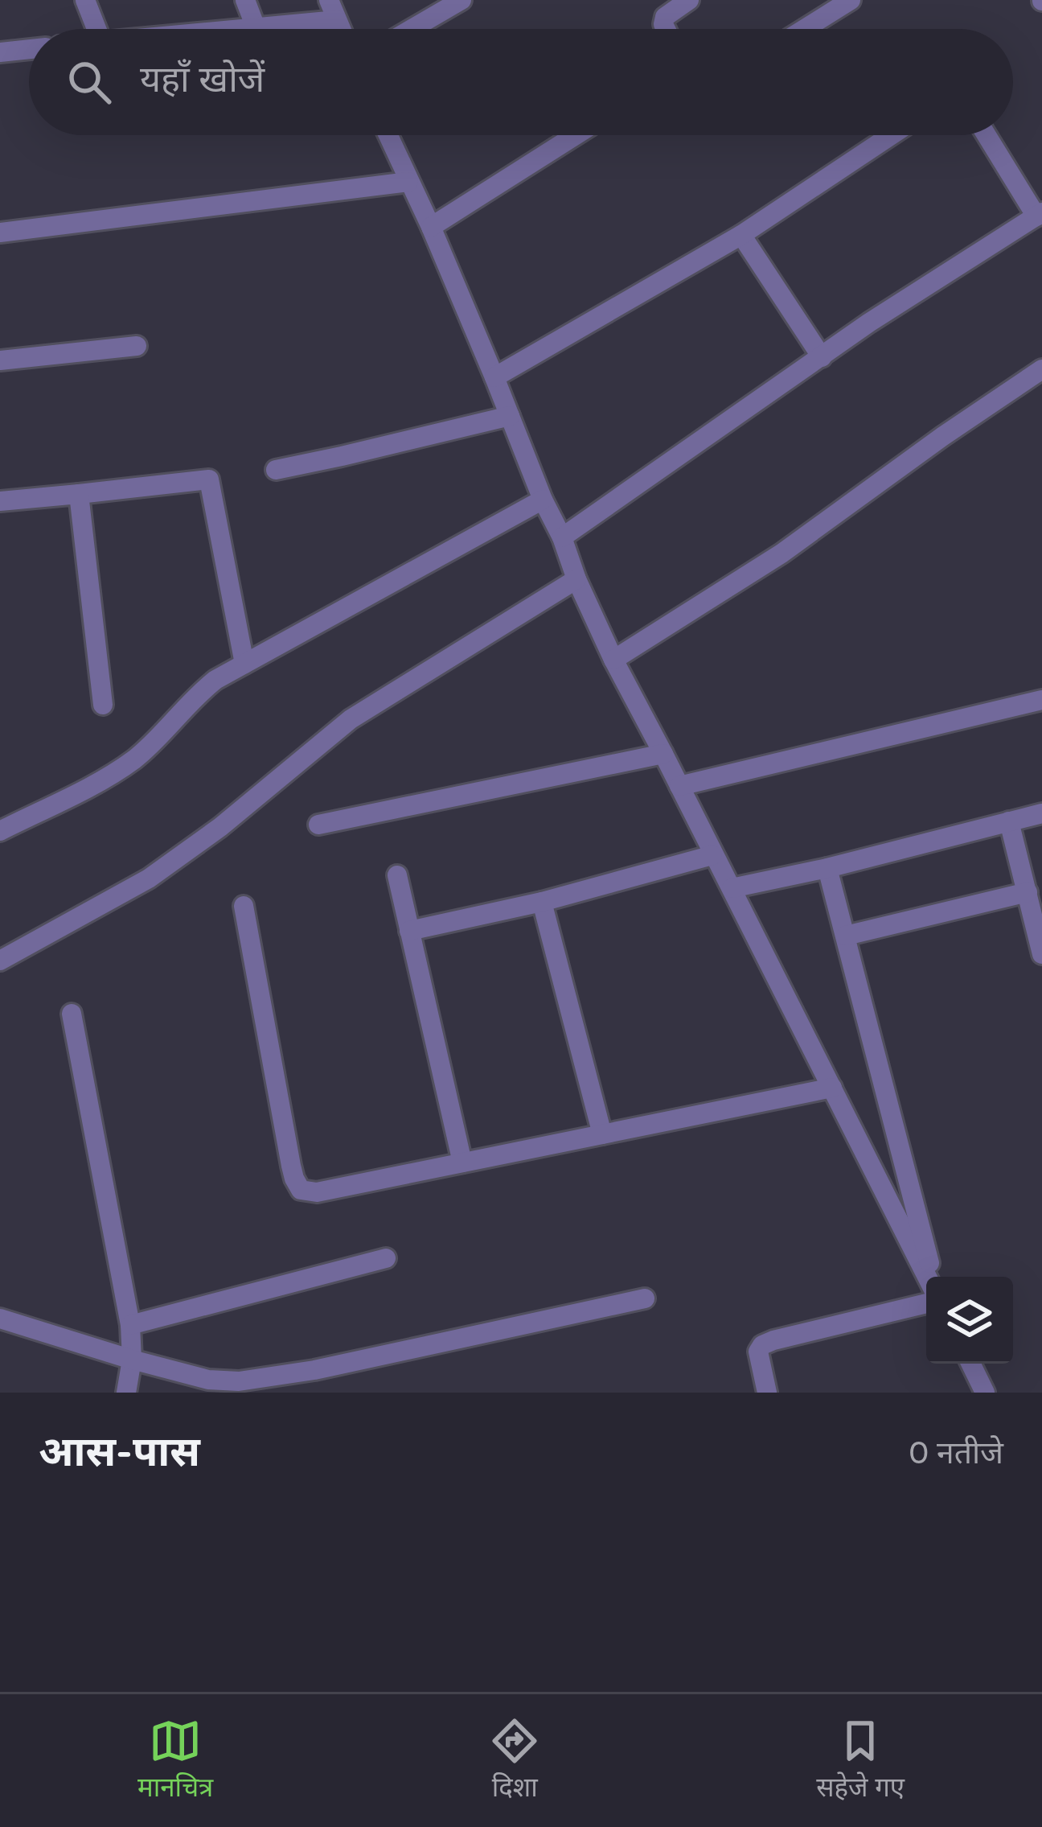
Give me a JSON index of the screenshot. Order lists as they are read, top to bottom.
{
  "page": {
    "search": "यहाँ खोजें",
    "heading": ["आस-पास", "0 नतीजे"],
    "nav": ["मानचित्र", "दिशा", "सहेजे गए"]
  }
}
